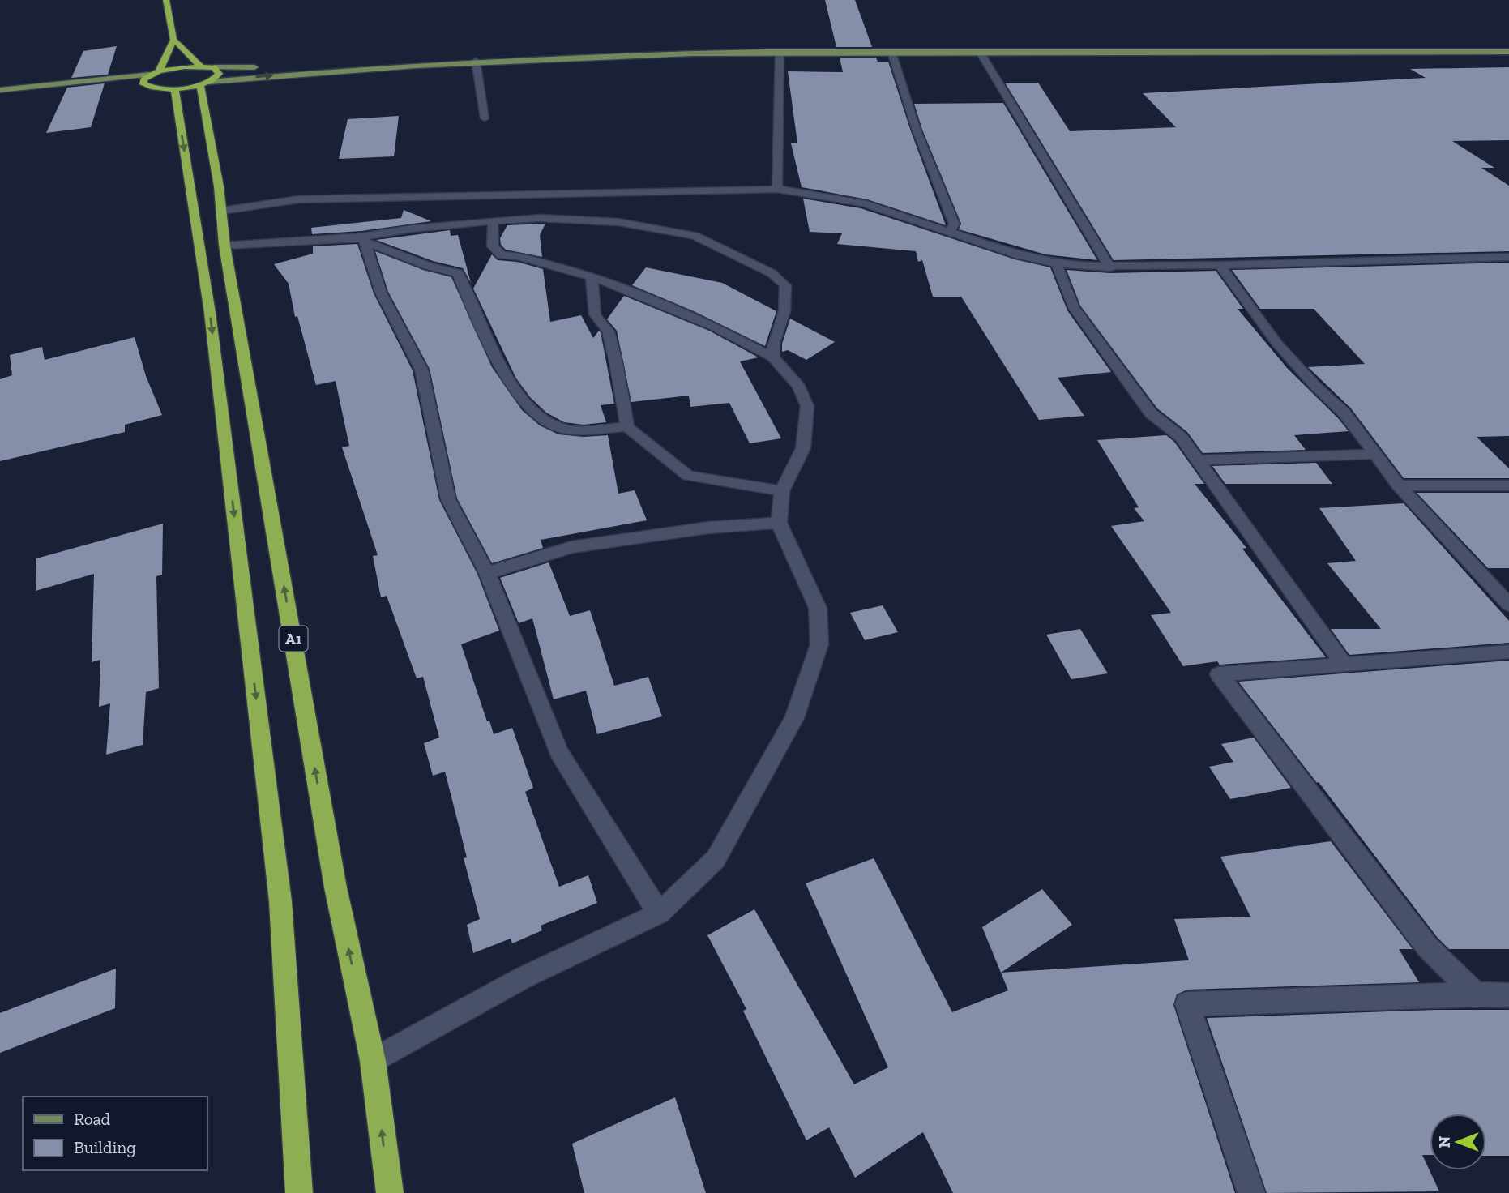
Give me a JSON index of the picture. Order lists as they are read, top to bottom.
{
  "streets": {
    "highway": ["A1"]
  },
  "legend": ["Road", "Building"],
  "north": "left"
}
